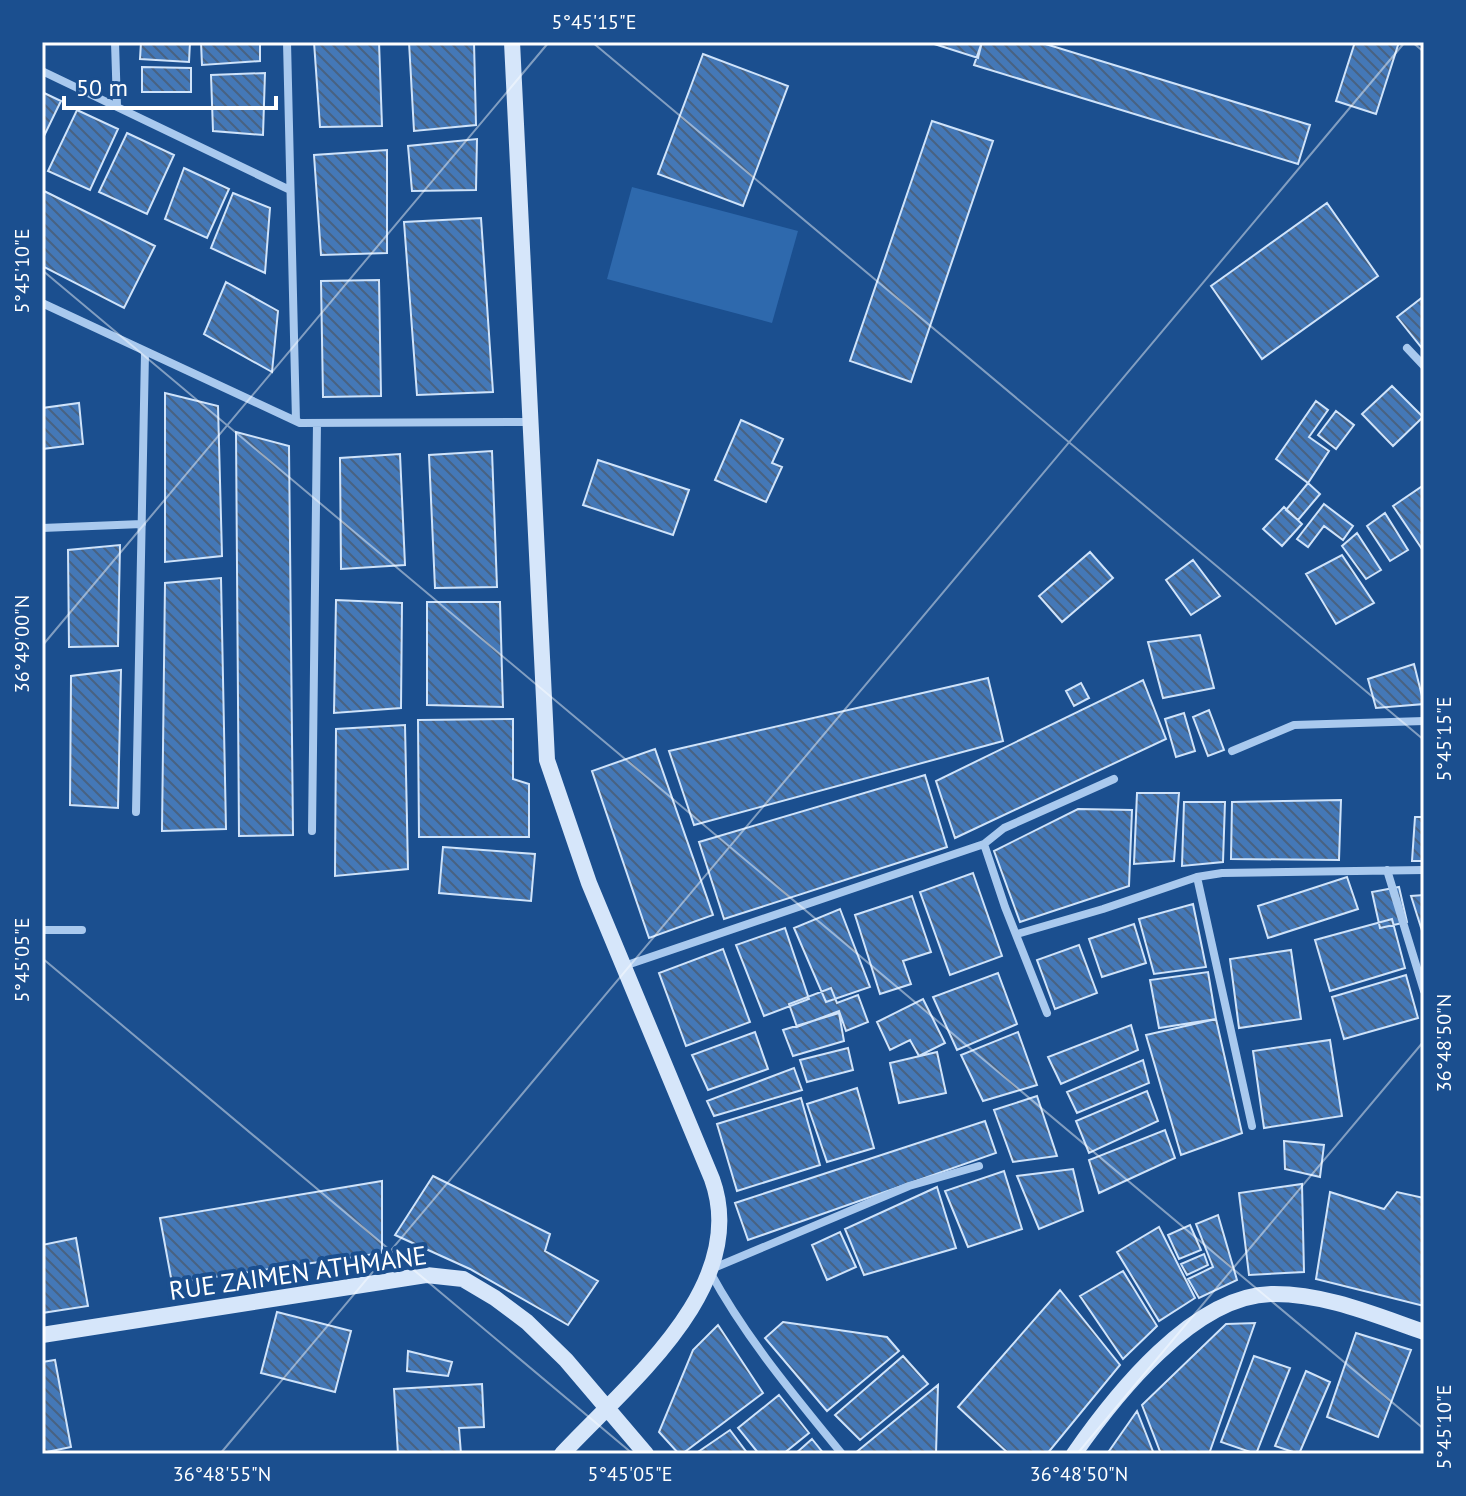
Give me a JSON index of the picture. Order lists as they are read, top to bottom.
{
  "streets": {
    "main road": ["RUE ZAIMEN ATHMANE"]
  },
  "scale_bar": "50 m",
  "coordinates": [
    "5°45'15\"E",
    "5°45'10\"E",
    "36°49'00\"N",
    "5°45'05\"E",
    "36°48'50\"N",
    "36°48'55\"N"
  ]
}
